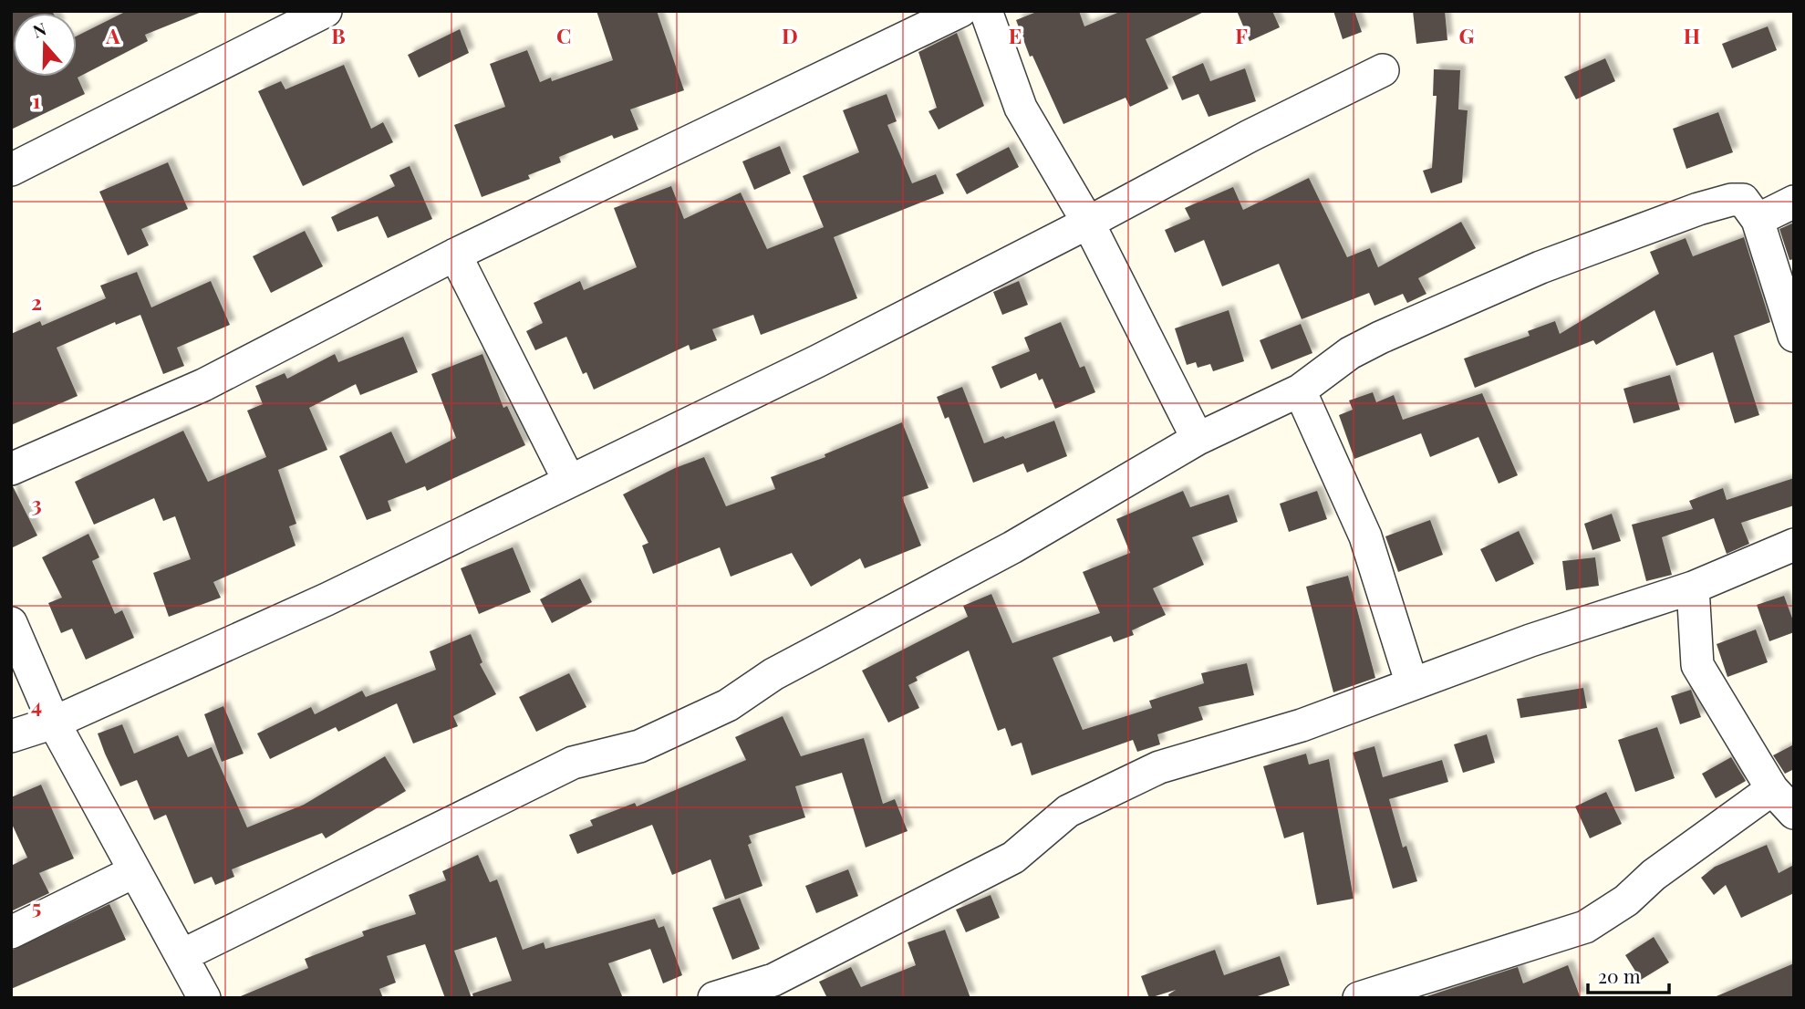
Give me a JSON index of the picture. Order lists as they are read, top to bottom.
{
  "scale_bar": "20 m",
  "north": "top",
  "grid": {
    "columns": [
      "A",
      "B",
      "C",
      "D",
      "E",
      "F",
      "G",
      "H"
    ],
    "rows": [
      "1",
      "2",
      "3",
      "4",
      "5"
    ]
  }
}
